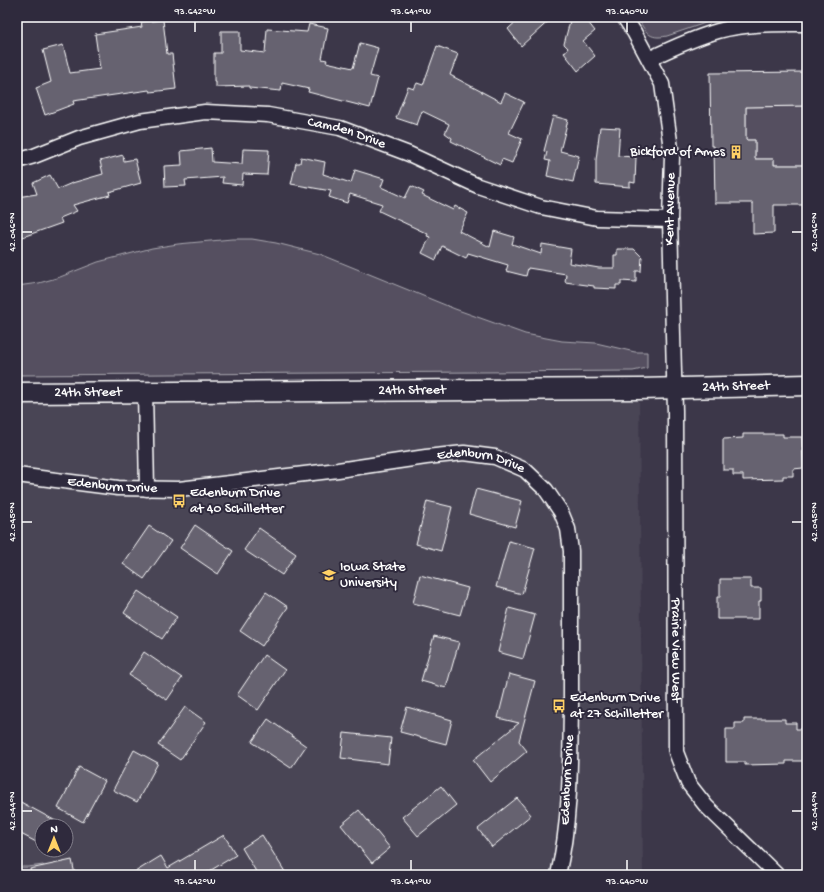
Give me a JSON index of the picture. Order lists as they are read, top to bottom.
{
  "streets": {
    "main road": ["24th Street"],
    "street": [
      "Camden Drive",
      "Kent Avenue",
      "Edenburn Drive",
      "Prairie View West"
    ]
  },
  "crossings": [
    ["Camden Drive", "Kent Avenue"],
    ["Kent Avenue", "24th Street"],
    ["Kent Avenue", "Prairie View West"],
    ["24th Street", "Prairie View West"]
  ],
  "places": {
    "building": ["Bickford of Ames"],
    "bus stop": ["Edenburn Drive at 40 Schilletter", "Edenburn Drive at 27 Schilletter"],
    "school or university": ["Iowa State University"]
  },
  "north": "top",
  "coordinates": [
    "93.642°W",
    "93.641°W",
    "93.640°W",
    "42.046°N",
    "42.045°N",
    "42.044°N"
  ]
}
